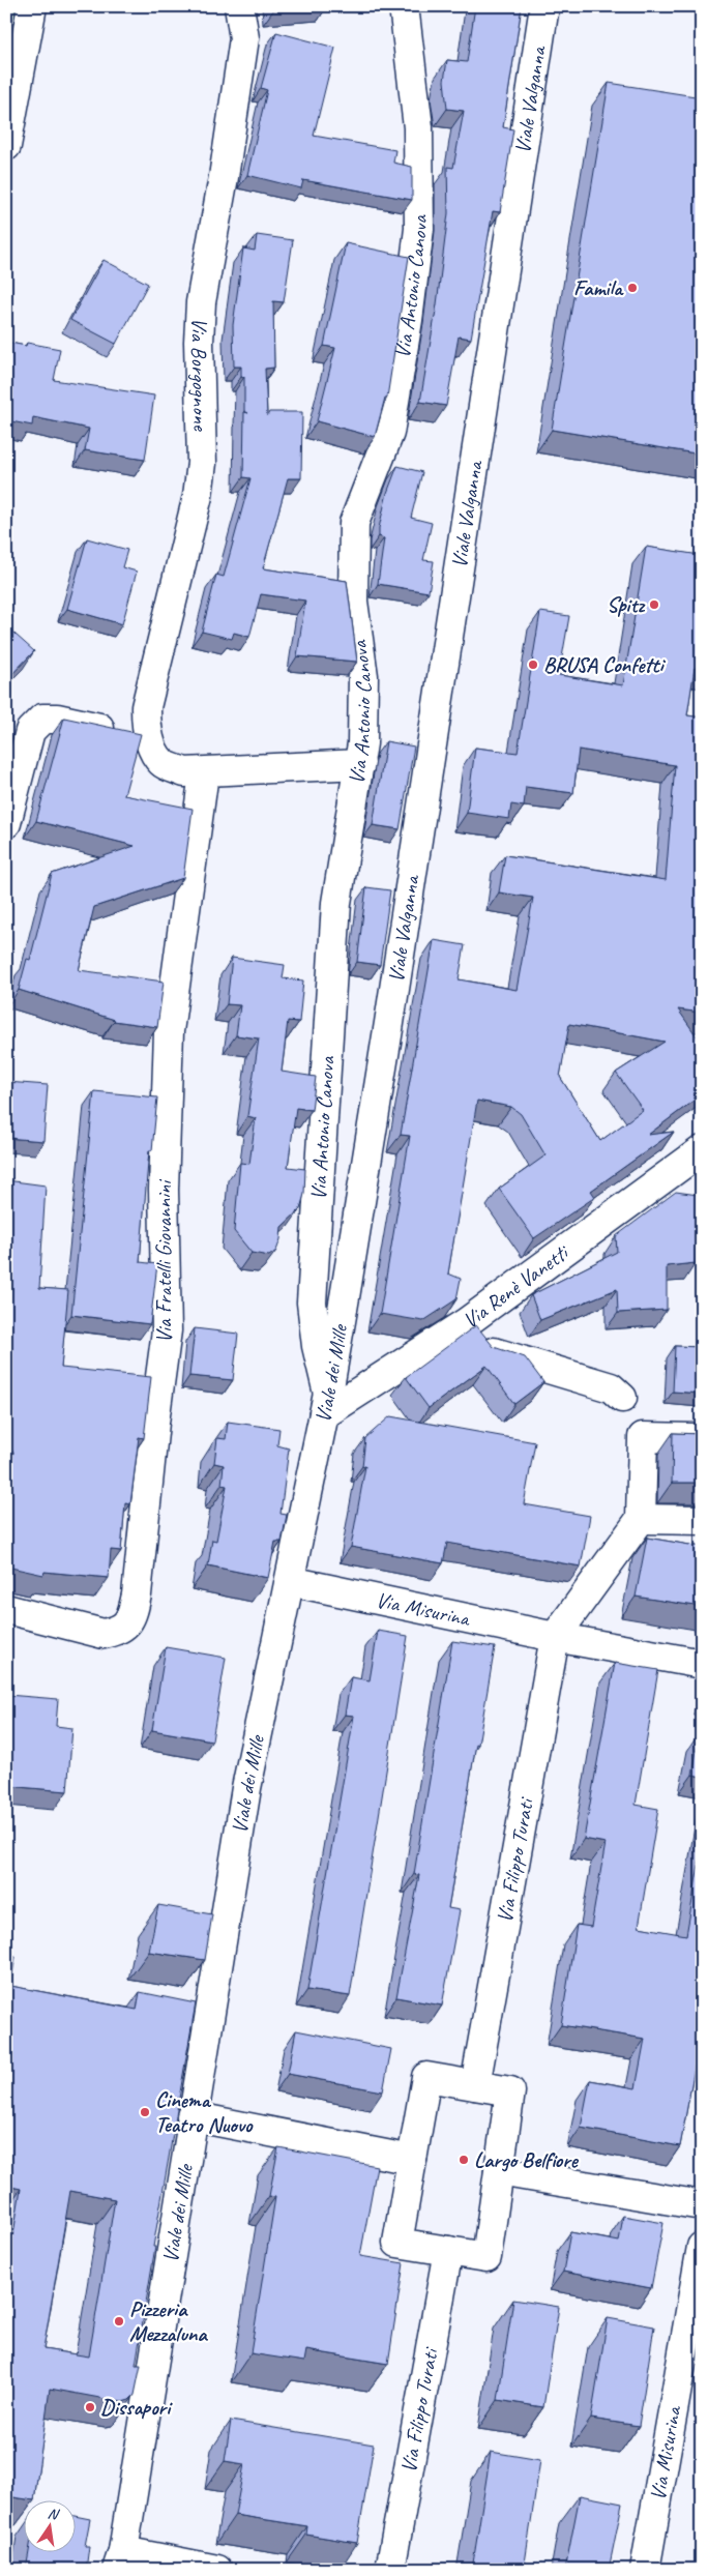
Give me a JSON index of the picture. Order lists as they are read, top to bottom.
{
  "streets": {
    "street": [
      "Viale Valganna",
      "Via Antonio Canova",
      "Via Borgognone",
      "Via Fratelli Giovannini",
      "Via Renè Vanetti",
      "Viale dei Mille",
      "Via Misurina",
      "Via Filippo Turati"
    ]
  },
  "crossings": [
    ["Viale Valganna", "Viale dei Mille"],
    ["Via Antonio Canova", "Via Borgognone"],
    ["Via Antonio Canova", "Via Renè Vanetti"],
    ["Via Antonio Canova", "Viale dei Mille"],
    ["Via Borgognone", "Via Fratelli Giovannini"],
    ["Via Renè Vanetti", "Viale dei Mille"],
    ["Viale dei Mille", "Via Misurina"],
    ["Via Misurina", "Via Filippo Turati"]
  ],
  "places": [
    "Famila",
    "Spitz",
    "BRUSA Confetti",
    "Cinema Teatro Nuovo",
    "Largo Belfiore",
    "Pizzeria Mezzaluna",
    "Dissapori"
  ],
  "north": "top"
}
